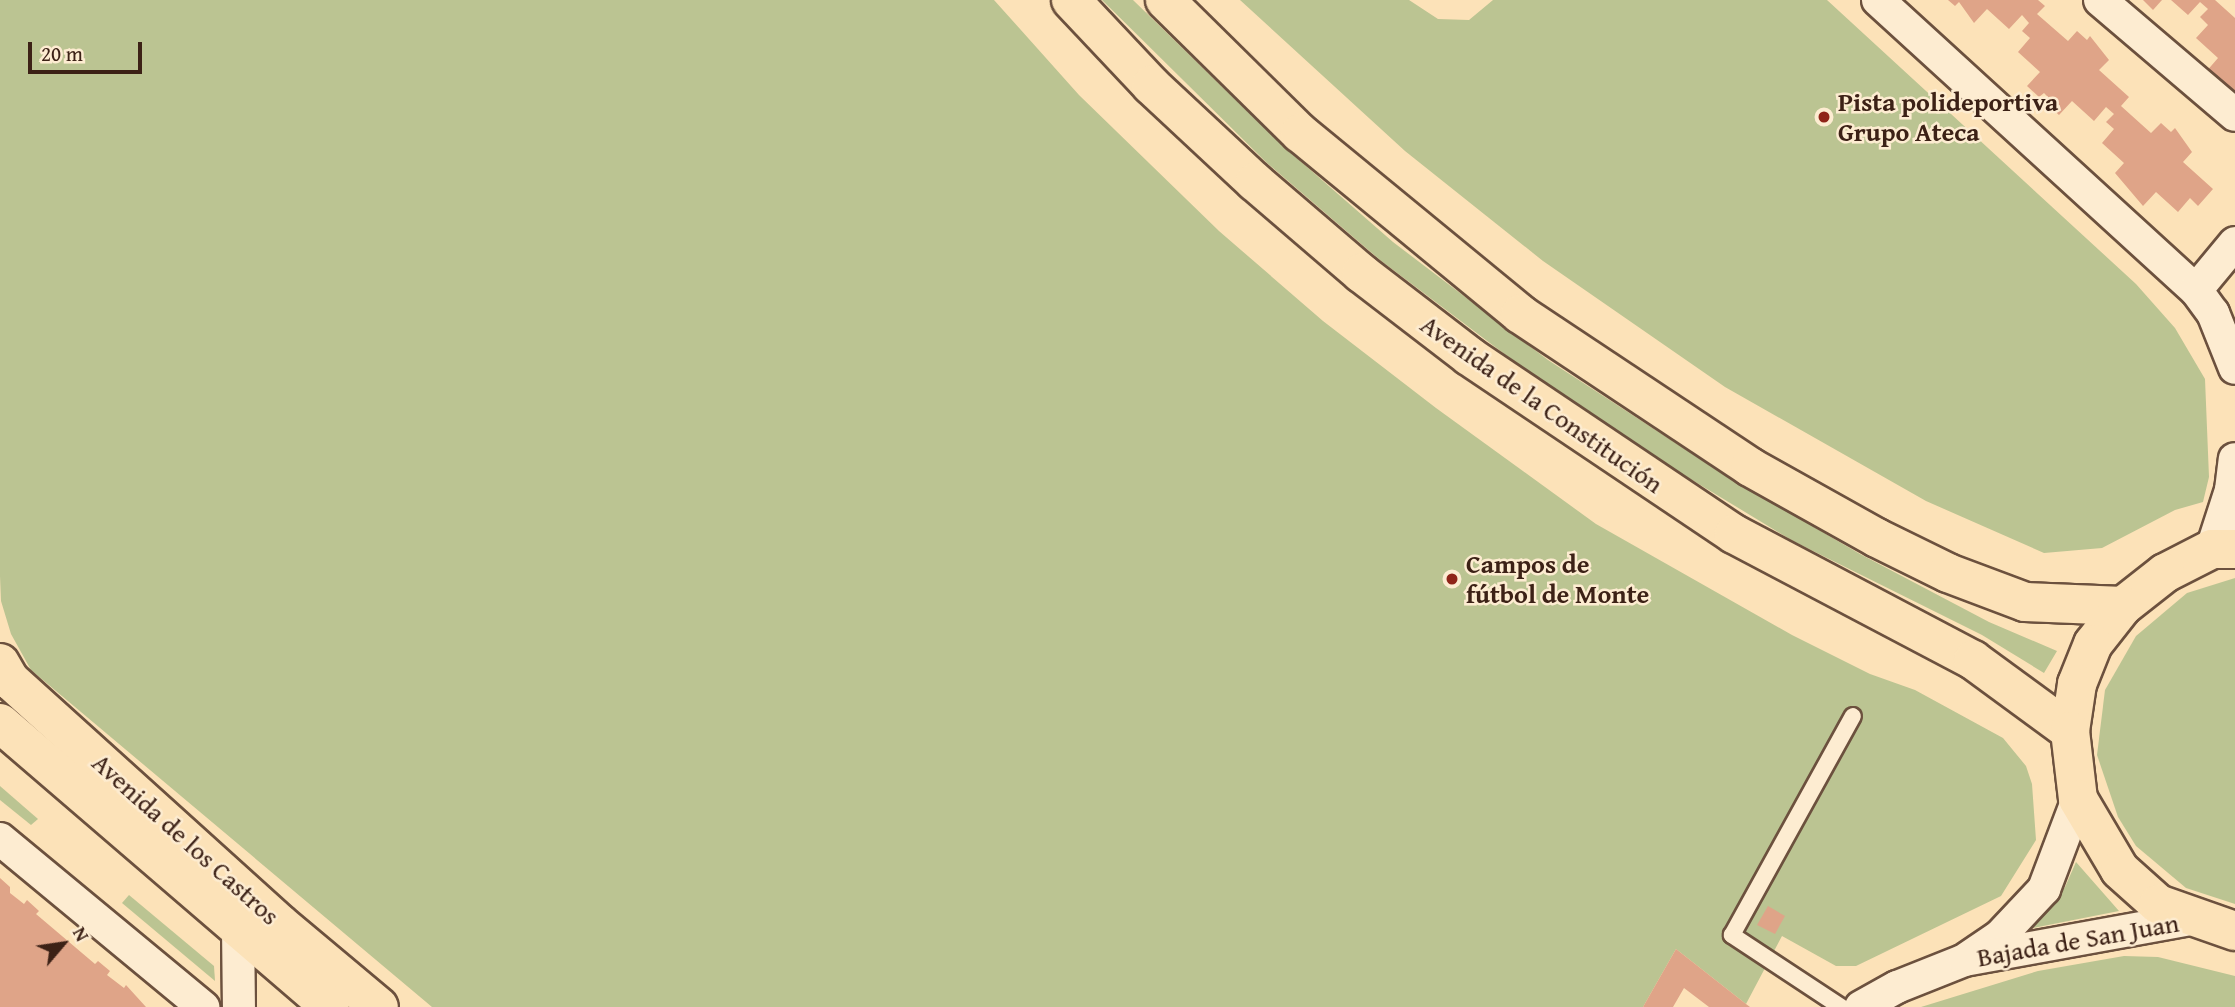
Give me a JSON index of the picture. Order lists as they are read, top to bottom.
{
  "streets": {
    "main road": ["Avenida de la Constitución", "Avenida de los Castros"],
    "street": ["Bajada de San Juan"]
  },
  "places": ["Pista polideportiva Grupo Ateca", "Campos de fútbol de Monte"],
  "scale_bar": "20 m",
  "north": "top right"
}
